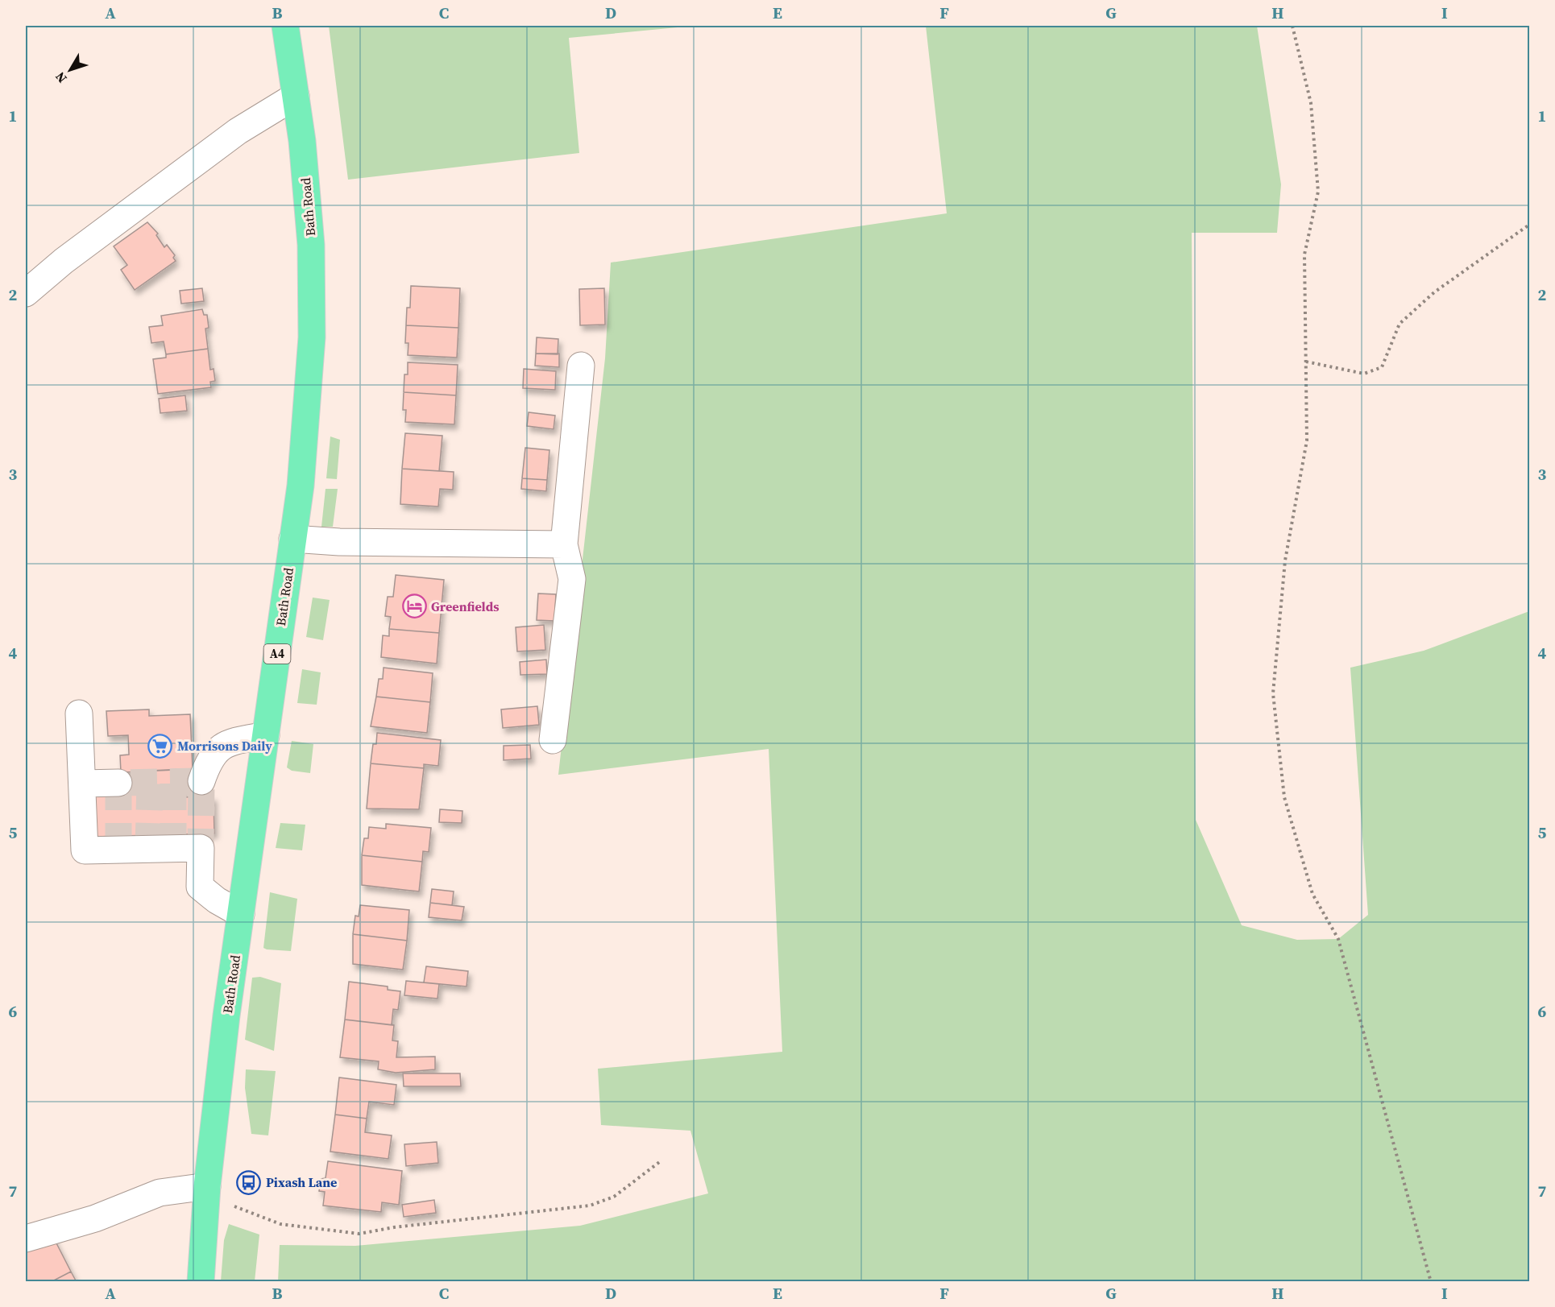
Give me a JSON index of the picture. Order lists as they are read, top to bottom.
{
  "streets": {
    "highway": ["Bath Road", "A4"]
  },
  "places": {
    "hotel": ["Greenfields"],
    "supermarket": ["Morrisons Daily"],
    "bus stop": ["Pixash Lane"]
  },
  "north": "bottom left",
  "grid": {
    "columns": [
      "A",
      "B",
      "C",
      "D",
      "E",
      "F",
      "G",
      "H",
      "I"
    ],
    "rows": [
      "1",
      "2",
      "3",
      "4",
      "5",
      "6",
      "7"
    ]
  }
}
